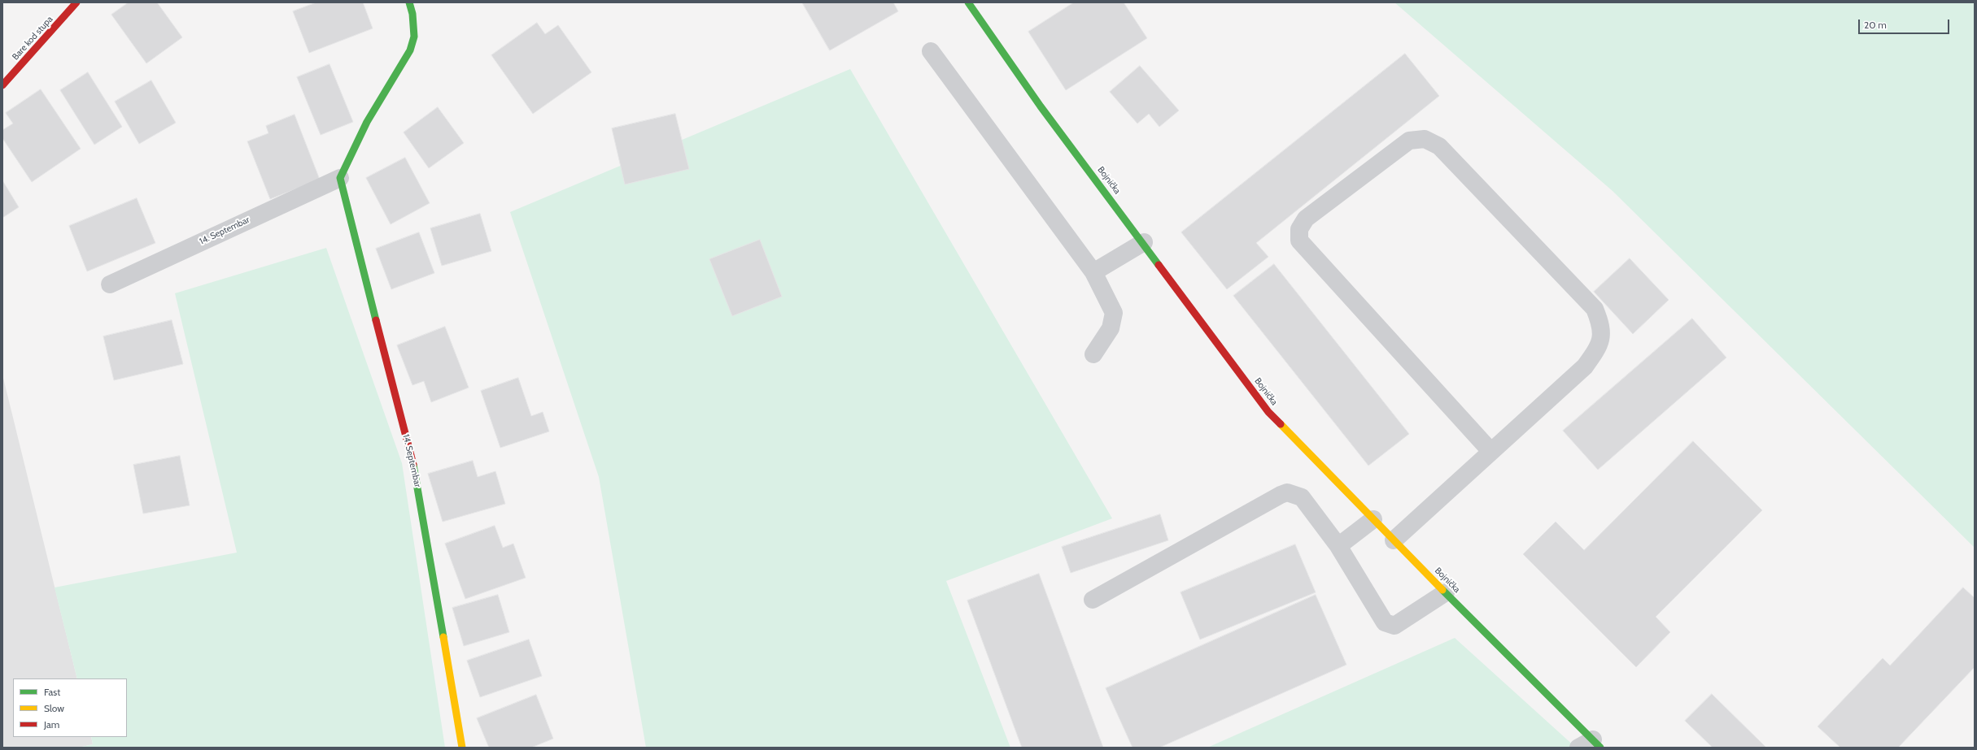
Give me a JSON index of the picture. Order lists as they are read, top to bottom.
{
  "streets": {
    "main road": ["Bare kod stupa", "Bojnička", "14. Septembar"]
  },
  "legend": ["Fast", "Slow", "Jam"],
  "scale_bar": "20 m"
}
